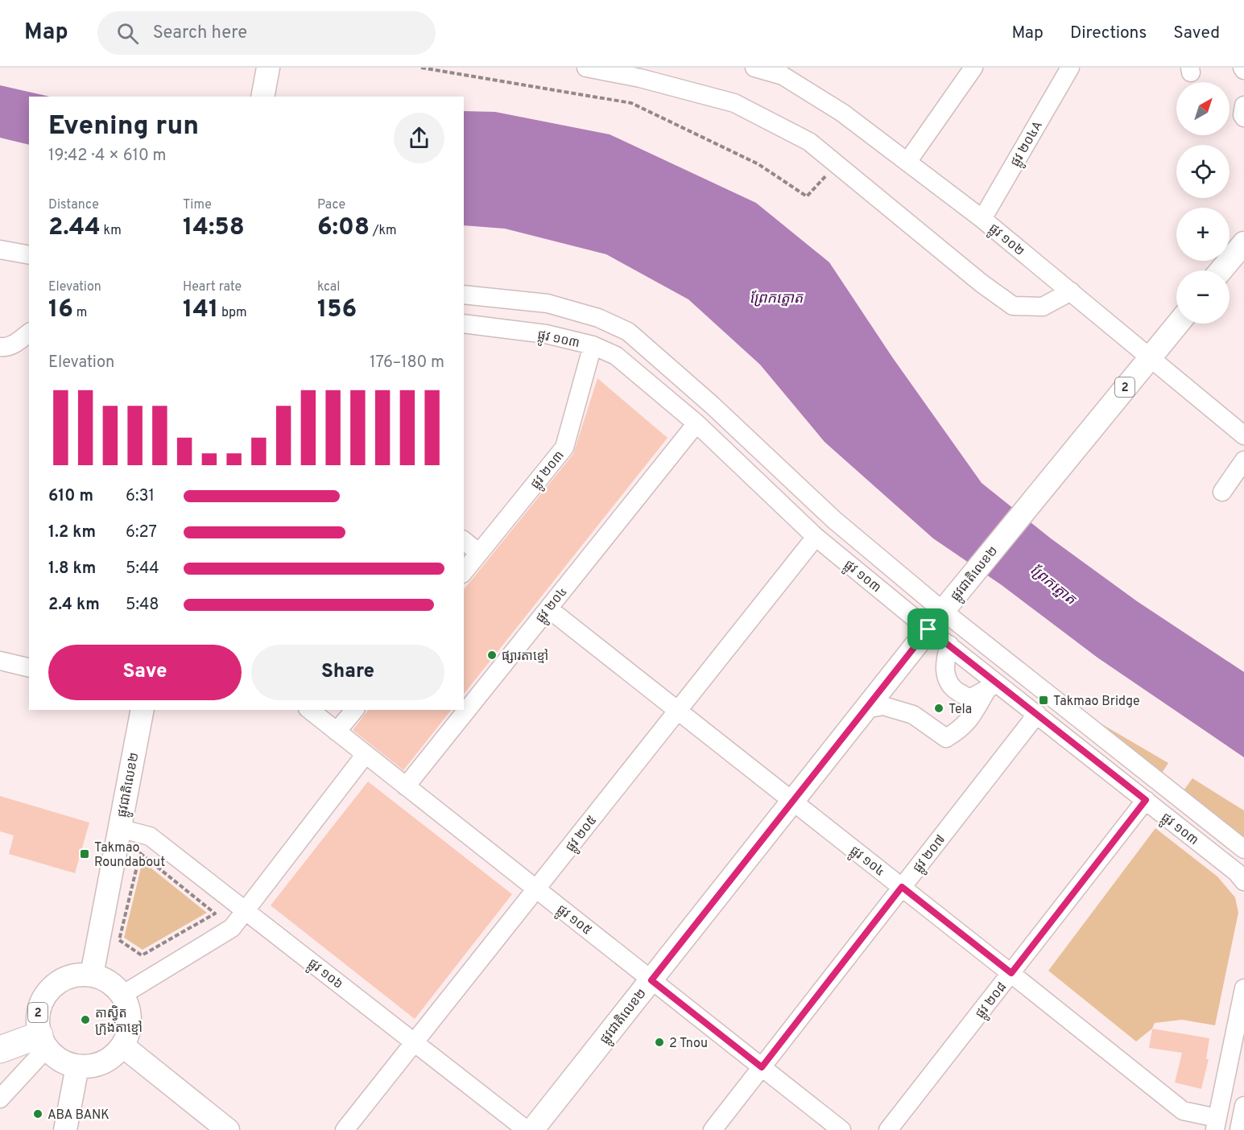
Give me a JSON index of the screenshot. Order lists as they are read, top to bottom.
{
  "streets": {
    "highway": ["2"],
    "main road": ["ផ្លូវជាតិលេខ២"],
    "street": [
      "ផ្លូវ ២០៤A",
      "ផ្លូវ ១០២",
      "ផ្លូវ ១០៣",
      "ផ្លូវ ២០៣",
      "ផ្លូវ ២០៤",
      "ផ្លូវ ២០៥",
      "ផ្លូវ ២០៧",
      "ផ្លូវ ១០៤",
      "ផ្លូវ ១០៥",
      "ផ្លូវ ១០៦",
      "ផ្លូវ ២០៨"
    ]
  },
  "crossings": [
    ["ផ្លូវ ២០៤A", "ផ្លូវ ១០២"],
    ["ផ្លូវ ១០២", "ផ្លូវជាតិលេខ២"],
    ["ផ្លូវ ១០៣", "ផ្លូវ ២០៣"],
    ["ផ្លូវ ១០៣", "ផ្លូវជាតិលេខ២"],
    ["ផ្លូវ ១០៣", "ផ្លូវ ២០៤"],
    ["ផ្លូវ ១០៣", "ផ្លូវ ២០៥"],
    ["ផ្លូវ ១០៣", "ផ្លូវ ២០៧"],
    ["ផ្លូវ ១០៣", "ផ្លូវ ២០៨"],
    ["2", "ផ្លូវជាតិលេខ២"],
    ["ផ្លូវជាតិលេខ២", "ផ្លូវ ១០៤"],
    ["ផ្លូវជាតិលេខ២", "ផ្លូវ ១០៥"],
    ["ផ្លូវជាតិលេខ២", "ផ្លូវ ១០៦"],
    ["ផ្លូវ ២០៤", "ផ្លូវ ១០៤"],
    ["ផ្លូវ ២០៤", "ផ្លូវ ១០៥"],
    ["ផ្លូវ ២០៥", "ផ្លូវ ១០៤"],
    ["ផ្លូវ ២០៥", "ផ្លូវ ១០៥"],
    ["ផ្លូវ ២០៥", "ផ្លូវ ១០៦"],
    ["ផ្លូវ ២០៧", "ផ្លូវ ១០៤"],
    ["ផ្លូវ ២០៧", "ផ្លូវ ១០៥"],
    ["ផ្លូវ ១០៤", "ផ្លូវ ២០៨"]
  ],
  "water": ["ព្រែកត្នោត"],
  "places": {
    "other": [
      "ផ្សារតាខ្មៅ",
      "Tela",
      "តាស្វុិត ក្រុងតាខ្មៅ",
      "2 Tnou",
      "ABA BANK"
    ],
    "transit": ["Takmao Bridge", "Takmao Roundabout"]
  },
  "north": "top right",
  "page": {
    "header": "Map",
    "search": "Search here",
    "nav": ["Map", "Directions", "Saved"],
    "map_buttons": ["+", "−"],
    "heading": ["Evening run", "19:42 · 4 × 610 m"],
    "stats": [
      ["Distance", "2.44 km"],
      ["Time", "14:58"],
      ["Pace", "6:08 /km"],
      ["Elevation", "16 m"],
      ["Heart rate", "141 bpm"],
      ["kcal", "156"]
    ],
    "chart": ["Elevation", "176–180 m"],
    "list": [
      {
        "name": "610 m",
        "note": "6:31"
      },
      {
        "name": "1.2 km",
        "note": "6:27"
      },
      {
        "name": "1.8 km",
        "note": "5:44"
      },
      {
        "name": "2.4 km",
        "note": "5:48"
      }
    ],
    "buttons": ["Save", "Share"]
  }
}
